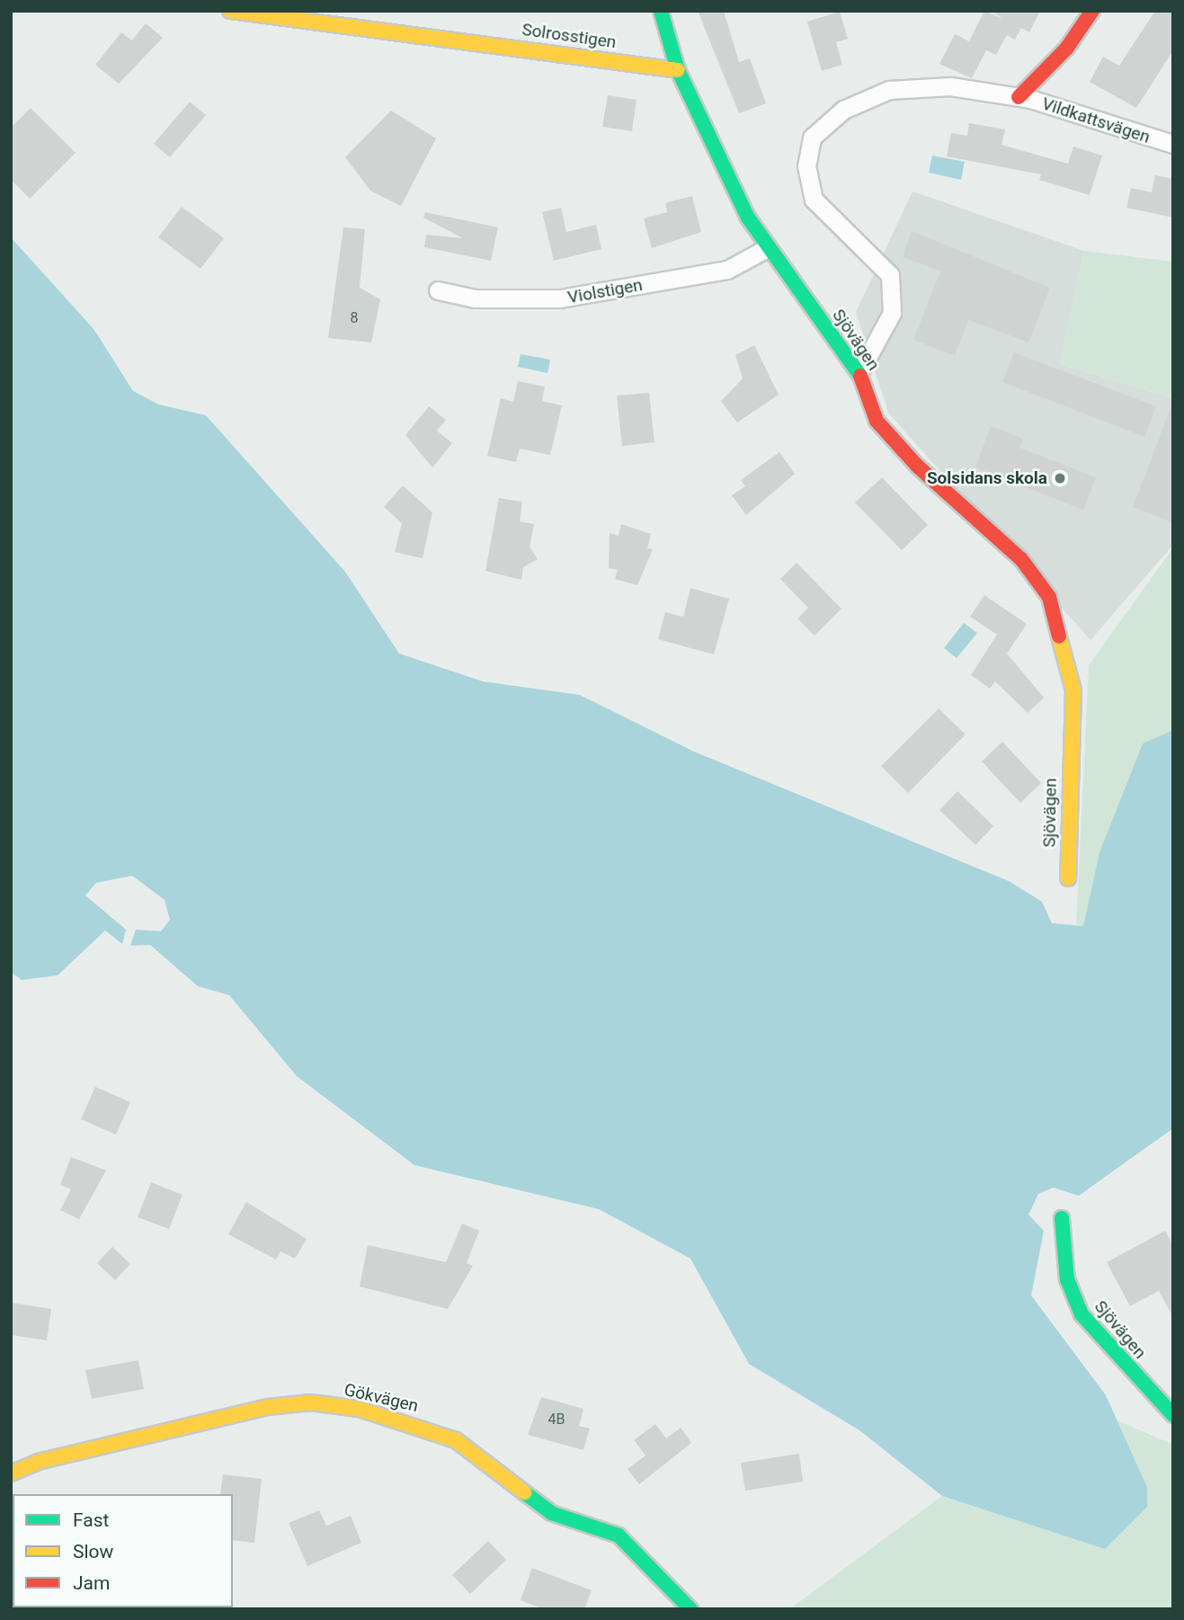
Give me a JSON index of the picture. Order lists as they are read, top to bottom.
{
  "streets": {
    "street": [
      "Solrosstigen",
      "Vildkattsvägen",
      "Violstigen",
      "Sjövägen",
      "Gökvägen"
    ]
  },
  "crossings": [
    ["Solrosstigen", "Sjövägen"],
    ["Vildkattsvägen", "Sjövägen"],
    ["Violstigen", "Sjövägen"]
  ],
  "places": ["Solsidans skola"],
  "house_numbers": ["8", "4B"],
  "legend": ["Fast", "Slow", "Jam"]
}
